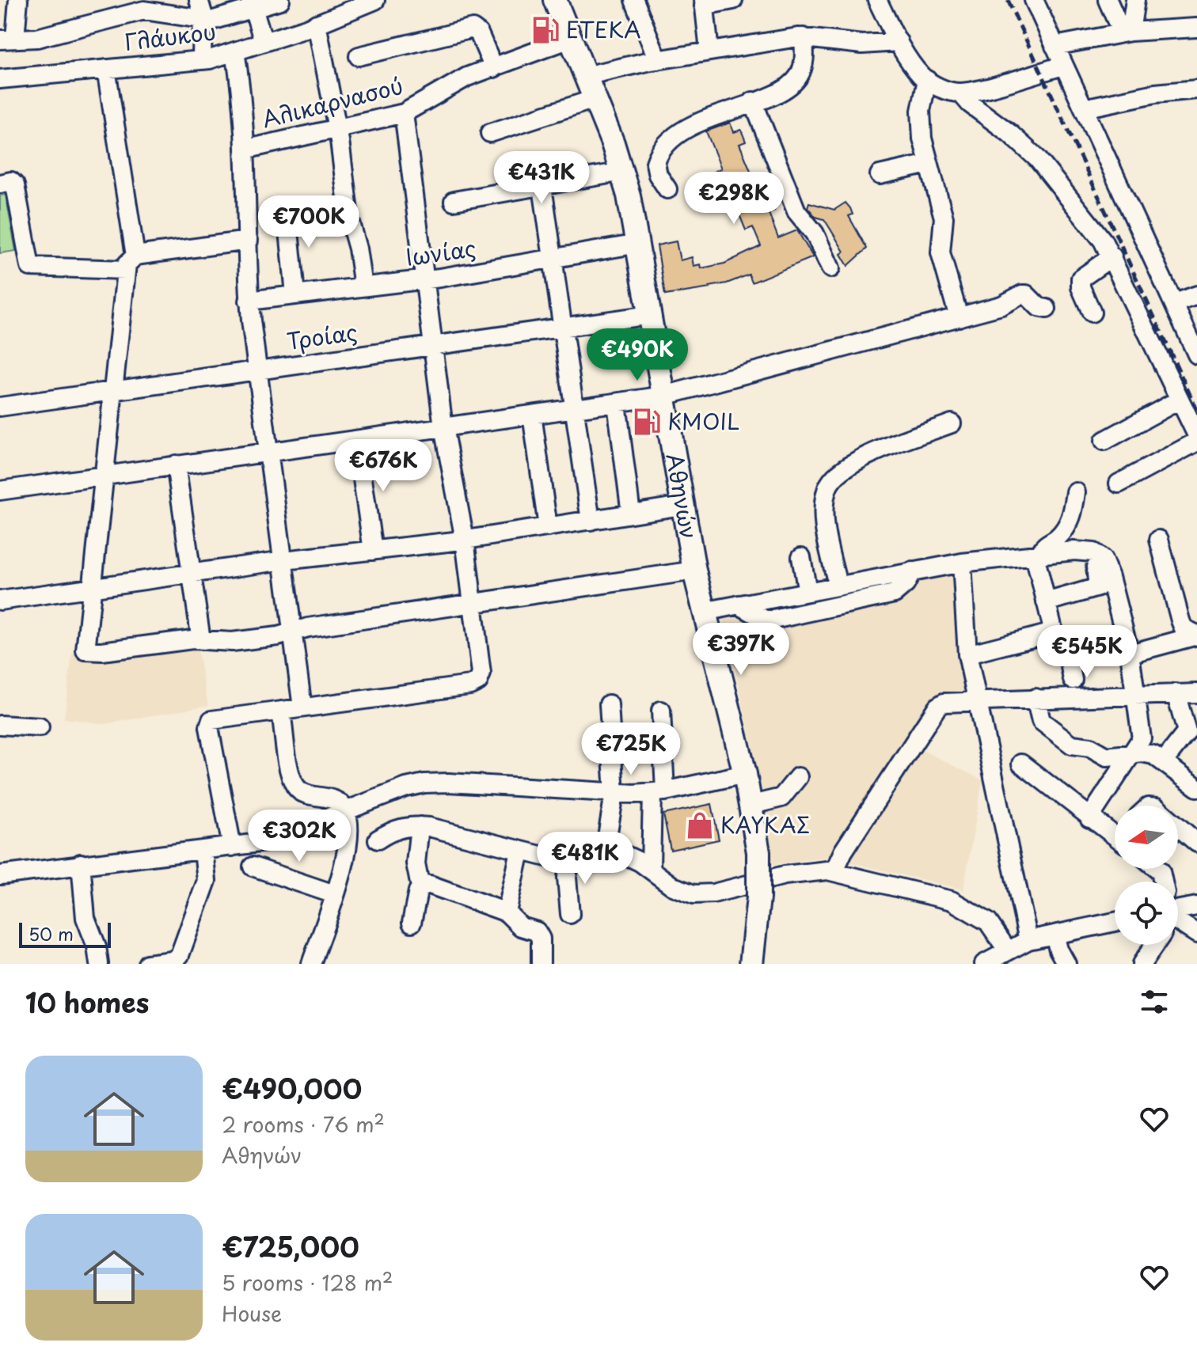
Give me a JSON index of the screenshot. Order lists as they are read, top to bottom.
{
  "streets": {
    "main road": ["Αθηνών"],
    "street": [
      "Γλάυκου",
      "Αλικαρνασού",
      "Ιωνίας",
      "Τροίας"
    ]
  },
  "crossings": [
    ["Αλικαρνασού", "Αθηνών"],
    ["Ιωνίας", "Αθηνών"],
    ["Τροίας", "Αθηνών"]
  ],
  "places": {
    "fuel station": ["ΕΤΕΚΑ", "KMOIL"],
    "shop": ["ΚΑΥΚΑΣ"]
  },
  "scale_bar": "50 m",
  "north": "left",
  "page": {
    "price": [
      "€431K",
      "€298K",
      "€700K",
      "€490K",
      "€676K",
      "€397K",
      "€545K",
      "€725K",
      "€302K",
      "€481K"
    ],
    "scale": "50 m",
    "heading": "10 homes",
    "list": [
      {
        "name": "€490,000",
        "note": "2 rooms · 76 m² · Αθηνών"
      },
      {
        "name": "€725,000",
        "note": "5 rooms · 128 m² · House"
      }
    ]
  }
}
